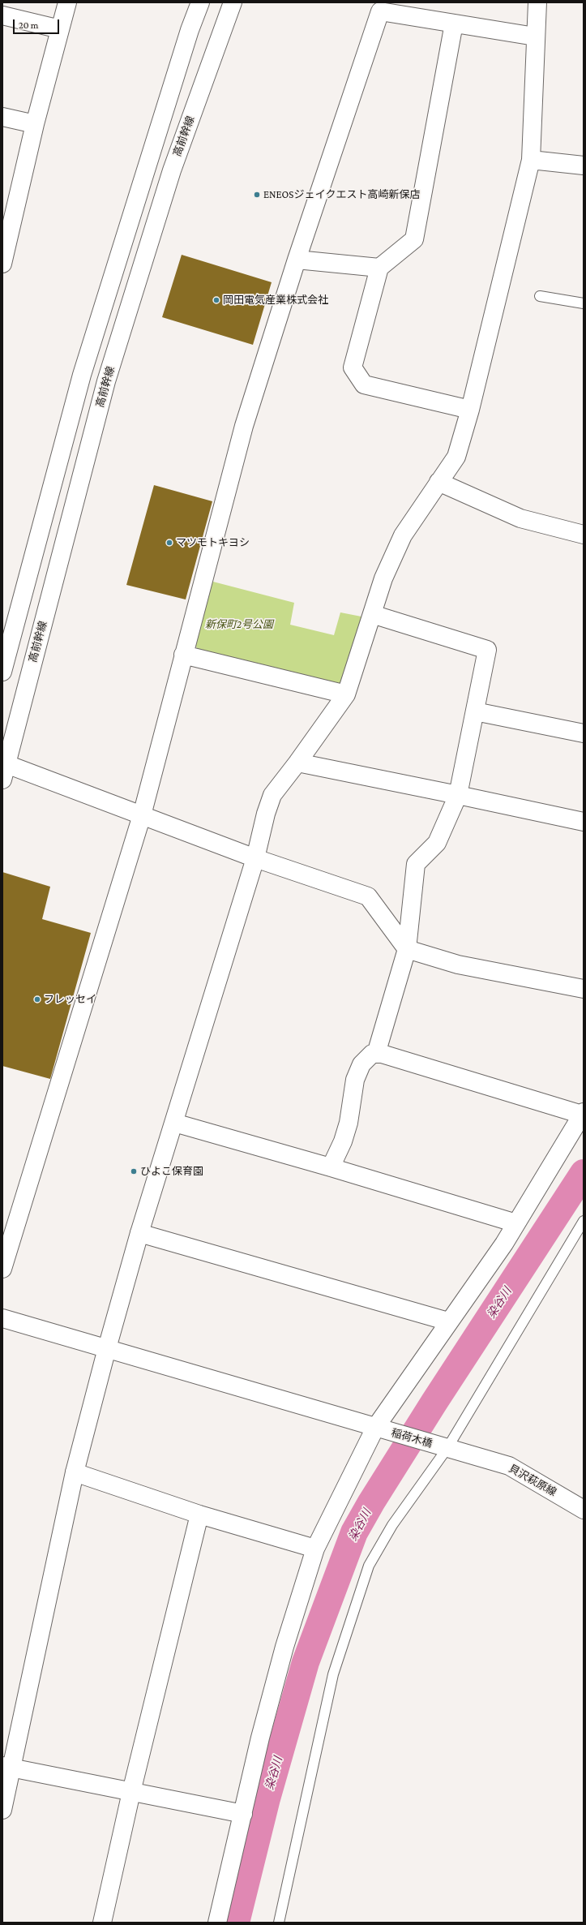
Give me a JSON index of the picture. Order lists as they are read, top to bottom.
{
  "streets": {
    "street": ["高前幹線", "稲荷木橋", "貝沢萩原線"]
  },
  "crossings": [
    ["稲荷木橋", "貝沢萩原線"]
  ],
  "water": ["染谷川"],
  "parks": ["新保町2号公園"],
  "places": [
    "ENEOSジェイクエスト高崎新保店",
    "岡田電気産業株式会社",
    "マツモトキヨシ",
    "フレッセイ",
    "ひよこ保育園"
  ],
  "scale_bar": "20 m"
}
